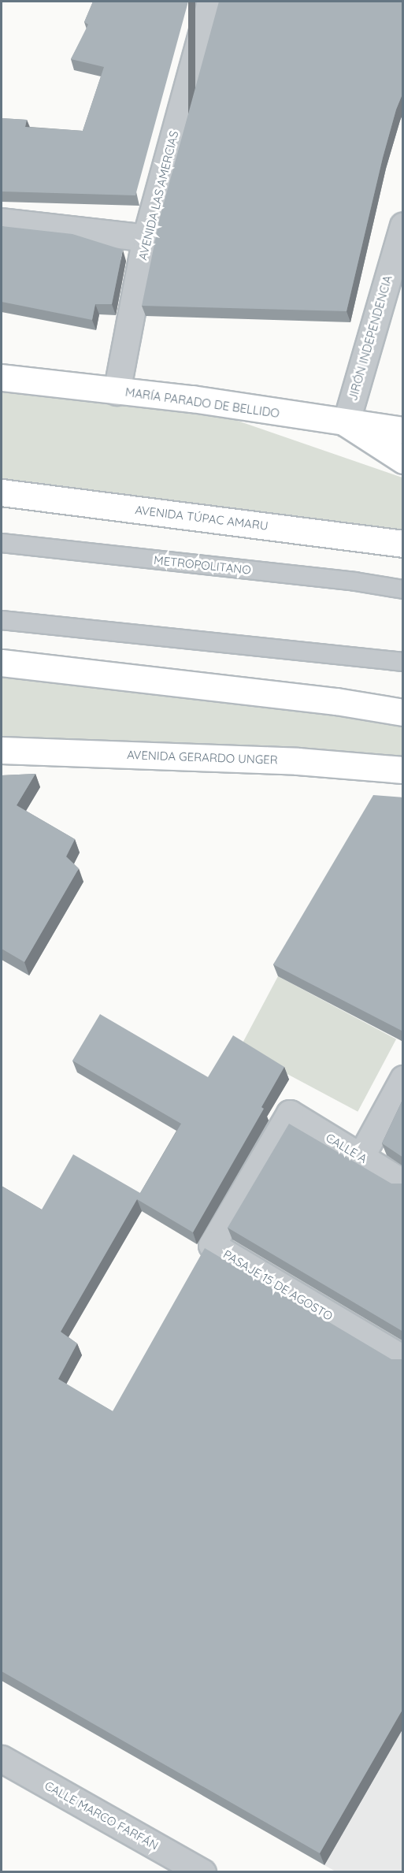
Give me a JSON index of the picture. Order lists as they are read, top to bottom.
{
  "streets": {
    "main road": ["MARÍA PARADO DE BELLIDO", "AVENIDA TÚPAC AMARU", "AVENIDA GERARDO UNGER"],
    "street": [
      "AVENIDA LAS AMERCIAS",
      "JIRÓN INDEPENDENCIA",
      "CALLE A",
      "PASAJE 15 DE AGOSTO",
      "CALLE MARCO FARFÁN"
    ],
    "lane": ["METROPOLITANO"]
  },
  "crossings": [
    ["AVENIDA LAS AMERCIAS", "MARÍA PARADO DE BELLIDO"],
    ["JIRÓN INDEPENDENCIA", "MARÍA PARADO DE BELLIDO"],
    ["CALLE A", "PASAJE 15 DE AGOSTO"]
  ]
}
